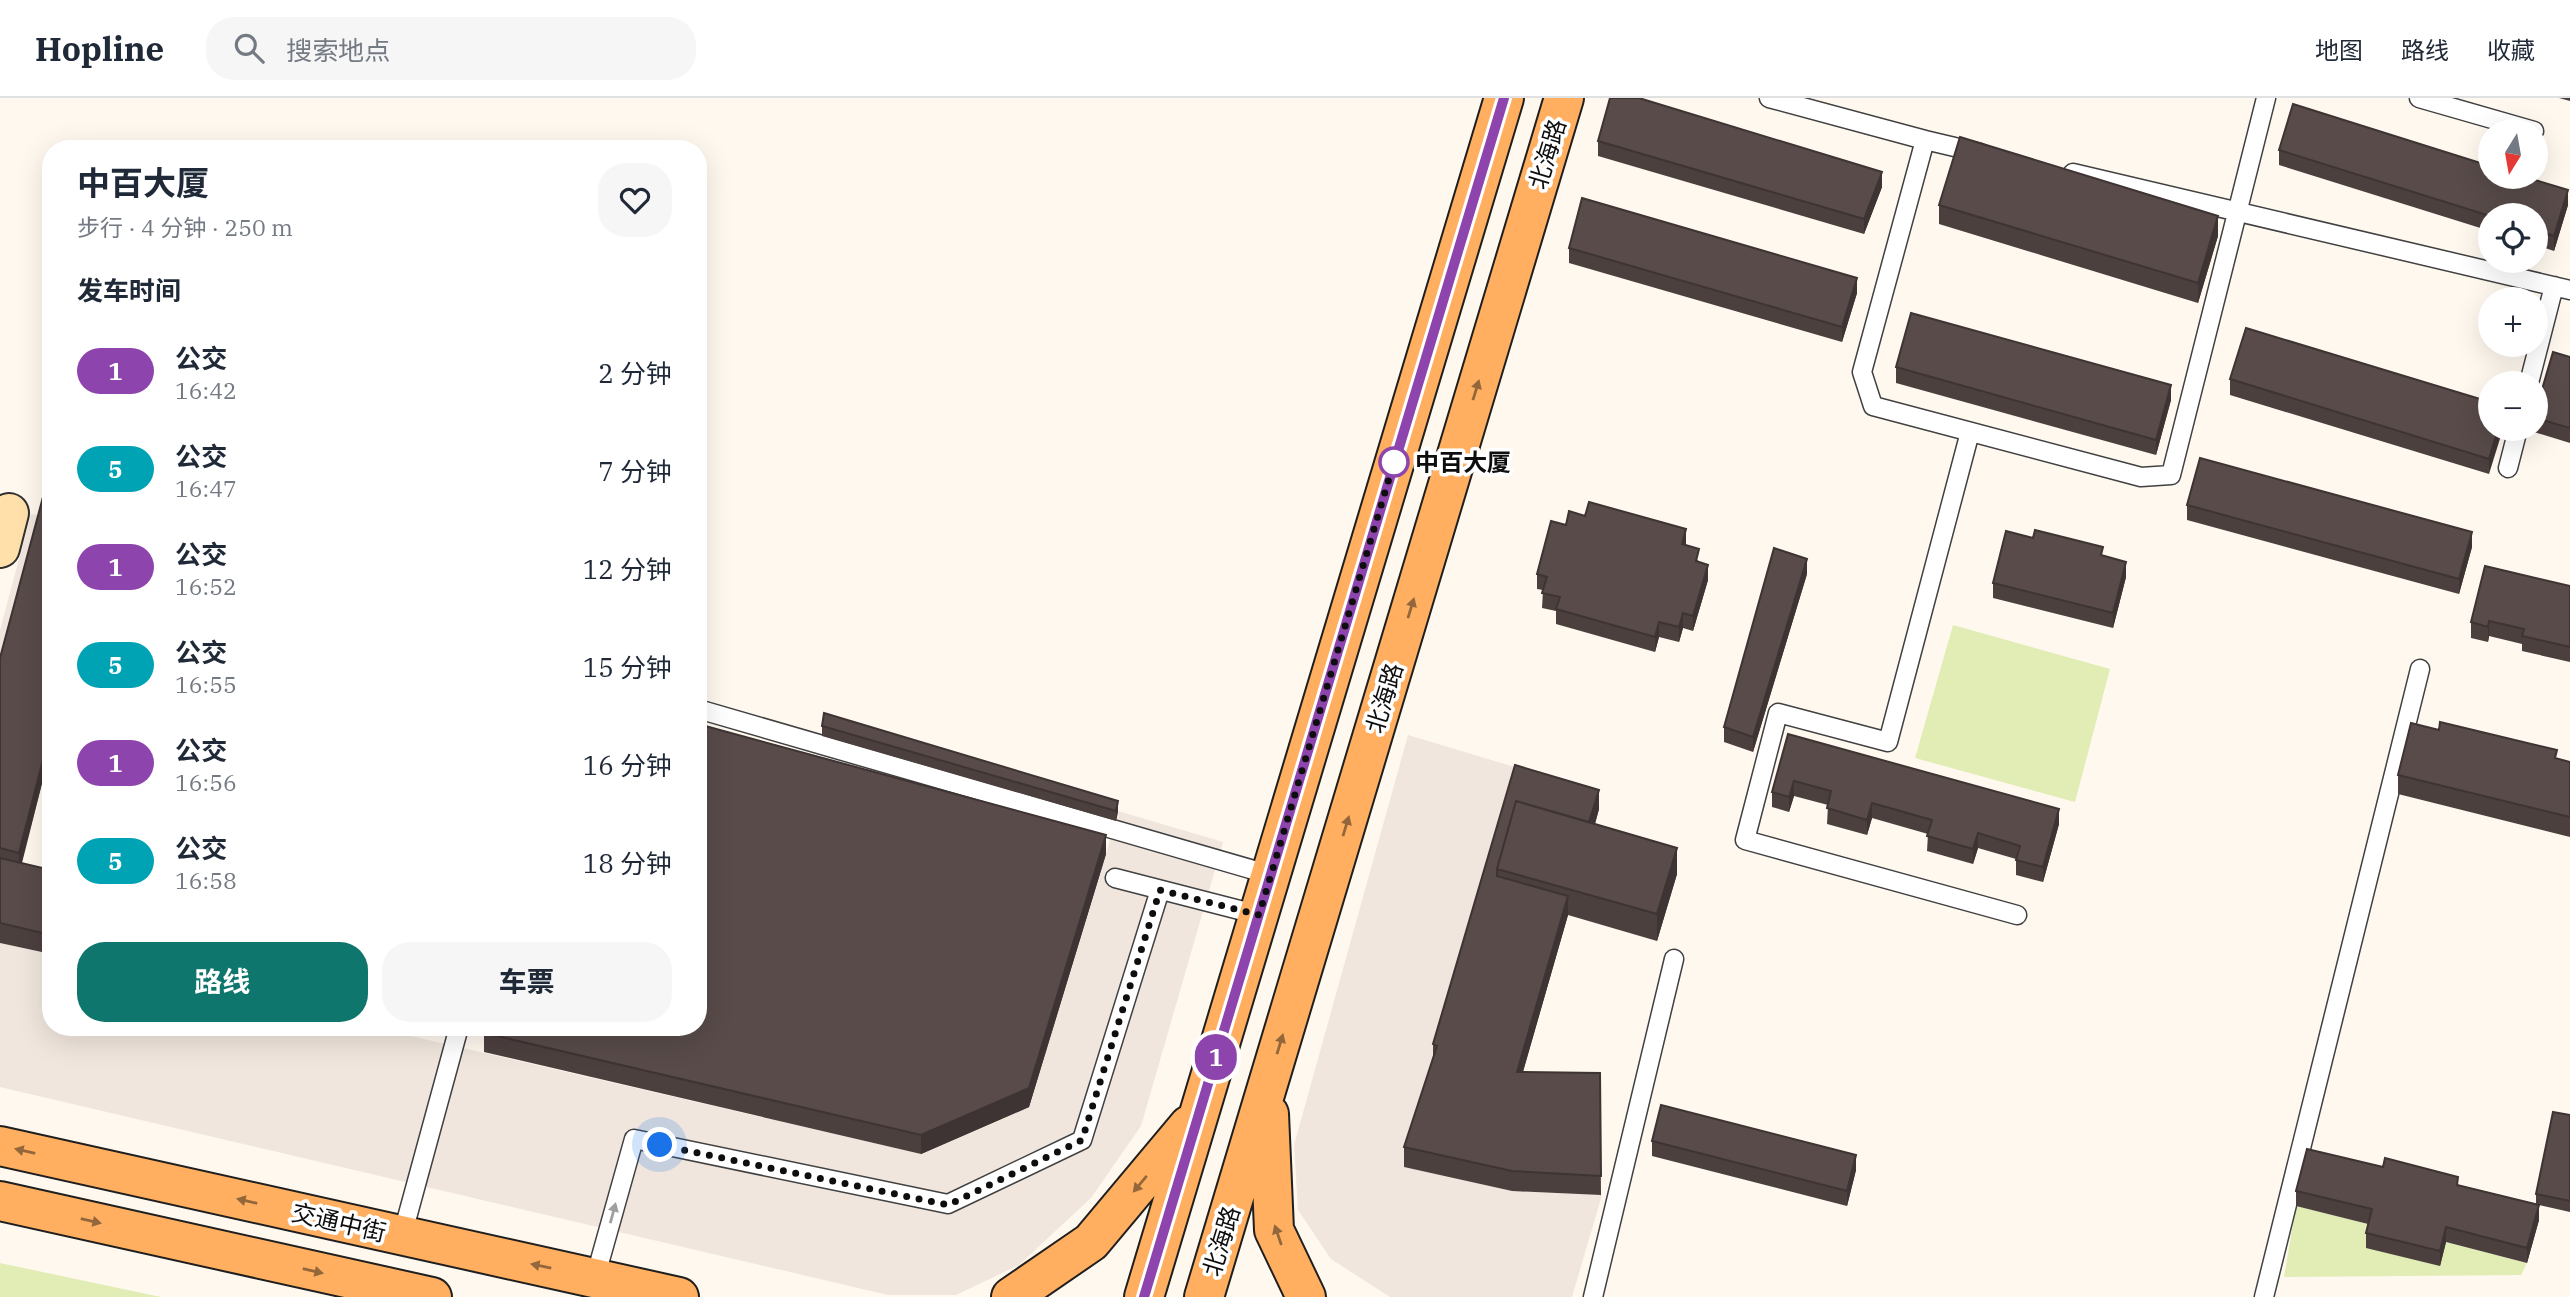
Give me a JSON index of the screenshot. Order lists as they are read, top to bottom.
{
  "streets": {
    "main road": ["北海路", "交通中街"]
  },
  "places": ["中百大厦"],
  "lines": ["bus line 1"],
  "north": "bottom",
  "page": {
    "header": "Hopline",
    "search": "搜索地点",
    "nav": ["地图", "路线", "收藏"],
    "on_map": "1",
    "map_buttons": ["+", "−"],
    "heading": [
      ["中百大厦", "步行 · 4 分钟 · 250 m"],
      "发车时间"
    ],
    "list": [
      {
        "mark": "1",
        "name": "公交",
        "note": "16:42",
        "value": "2 分钟"
      },
      {
        "mark": "5",
        "name": "公交",
        "note": "16:47",
        "value": "7 分钟"
      },
      {
        "mark": "1",
        "name": "公交",
        "note": "16:52",
        "value": "12 分钟"
      },
      {
        "mark": "5",
        "name": "公交",
        "note": "16:55",
        "value": "15 分钟"
      },
      {
        "mark": "1",
        "name": "公交",
        "note": "16:56",
        "value": "16 分钟"
      },
      {
        "mark": "5",
        "name": "公交",
        "note": "16:58",
        "value": "18 分钟"
      }
    ],
    "buttons": ["路线", "车票"]
  }
}
